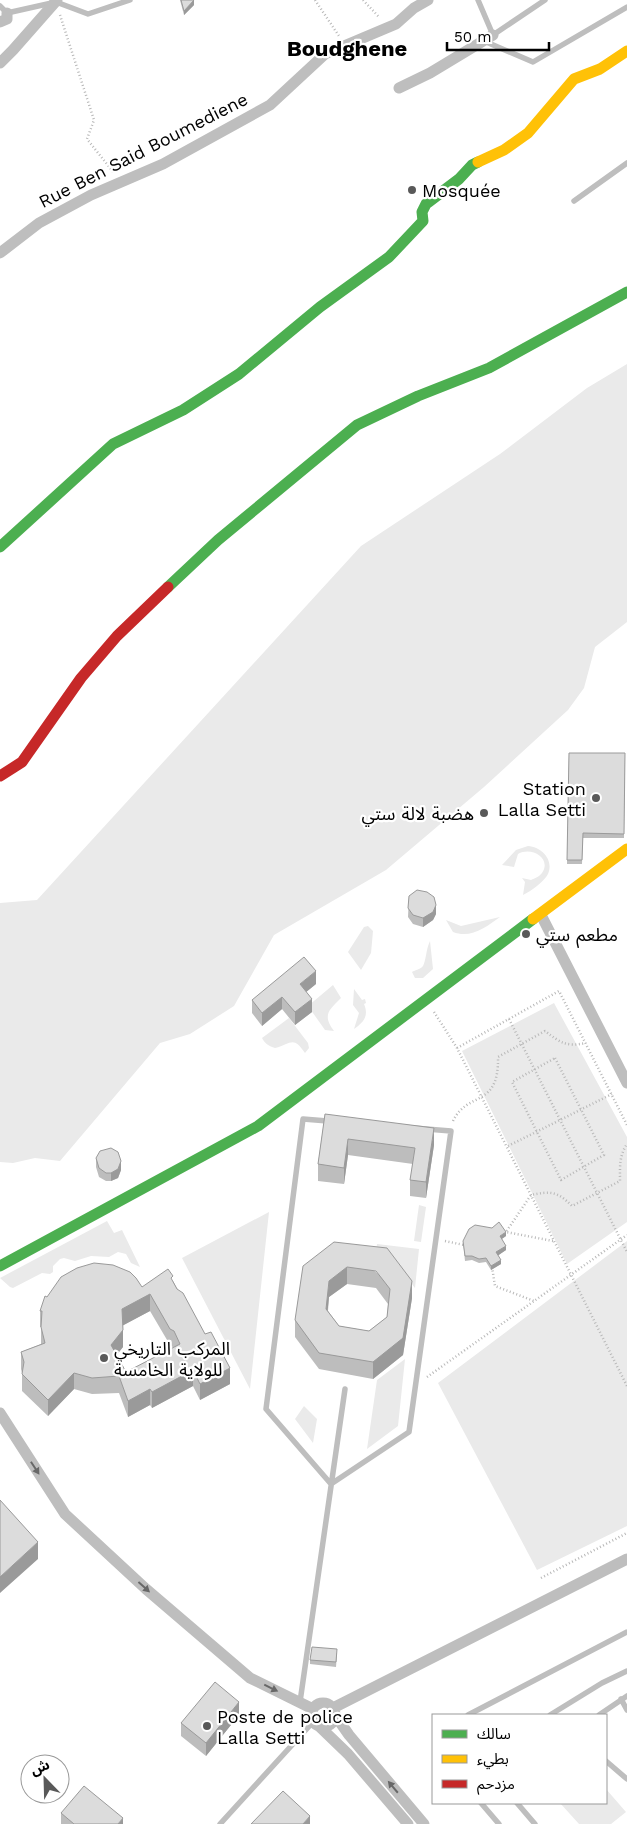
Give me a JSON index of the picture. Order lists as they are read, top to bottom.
{
  "streets": {
    "street": ["Rue Ben Said Boumediene"]
  },
  "districts": ["Boudghene"],
  "places": [
    "Mosquée",
    "Station Lalla Setti",
    "هضبة لالة ستي",
    "مطعم ستي",
    "المركب التاريخي للولاية الخامسة",
    "Poste de police Lalla Setti"
  ],
  "legend": ["سالك", "بطيء", "مزدحم"],
  "scale_bar": "50 m",
  "north": "top left"
}
